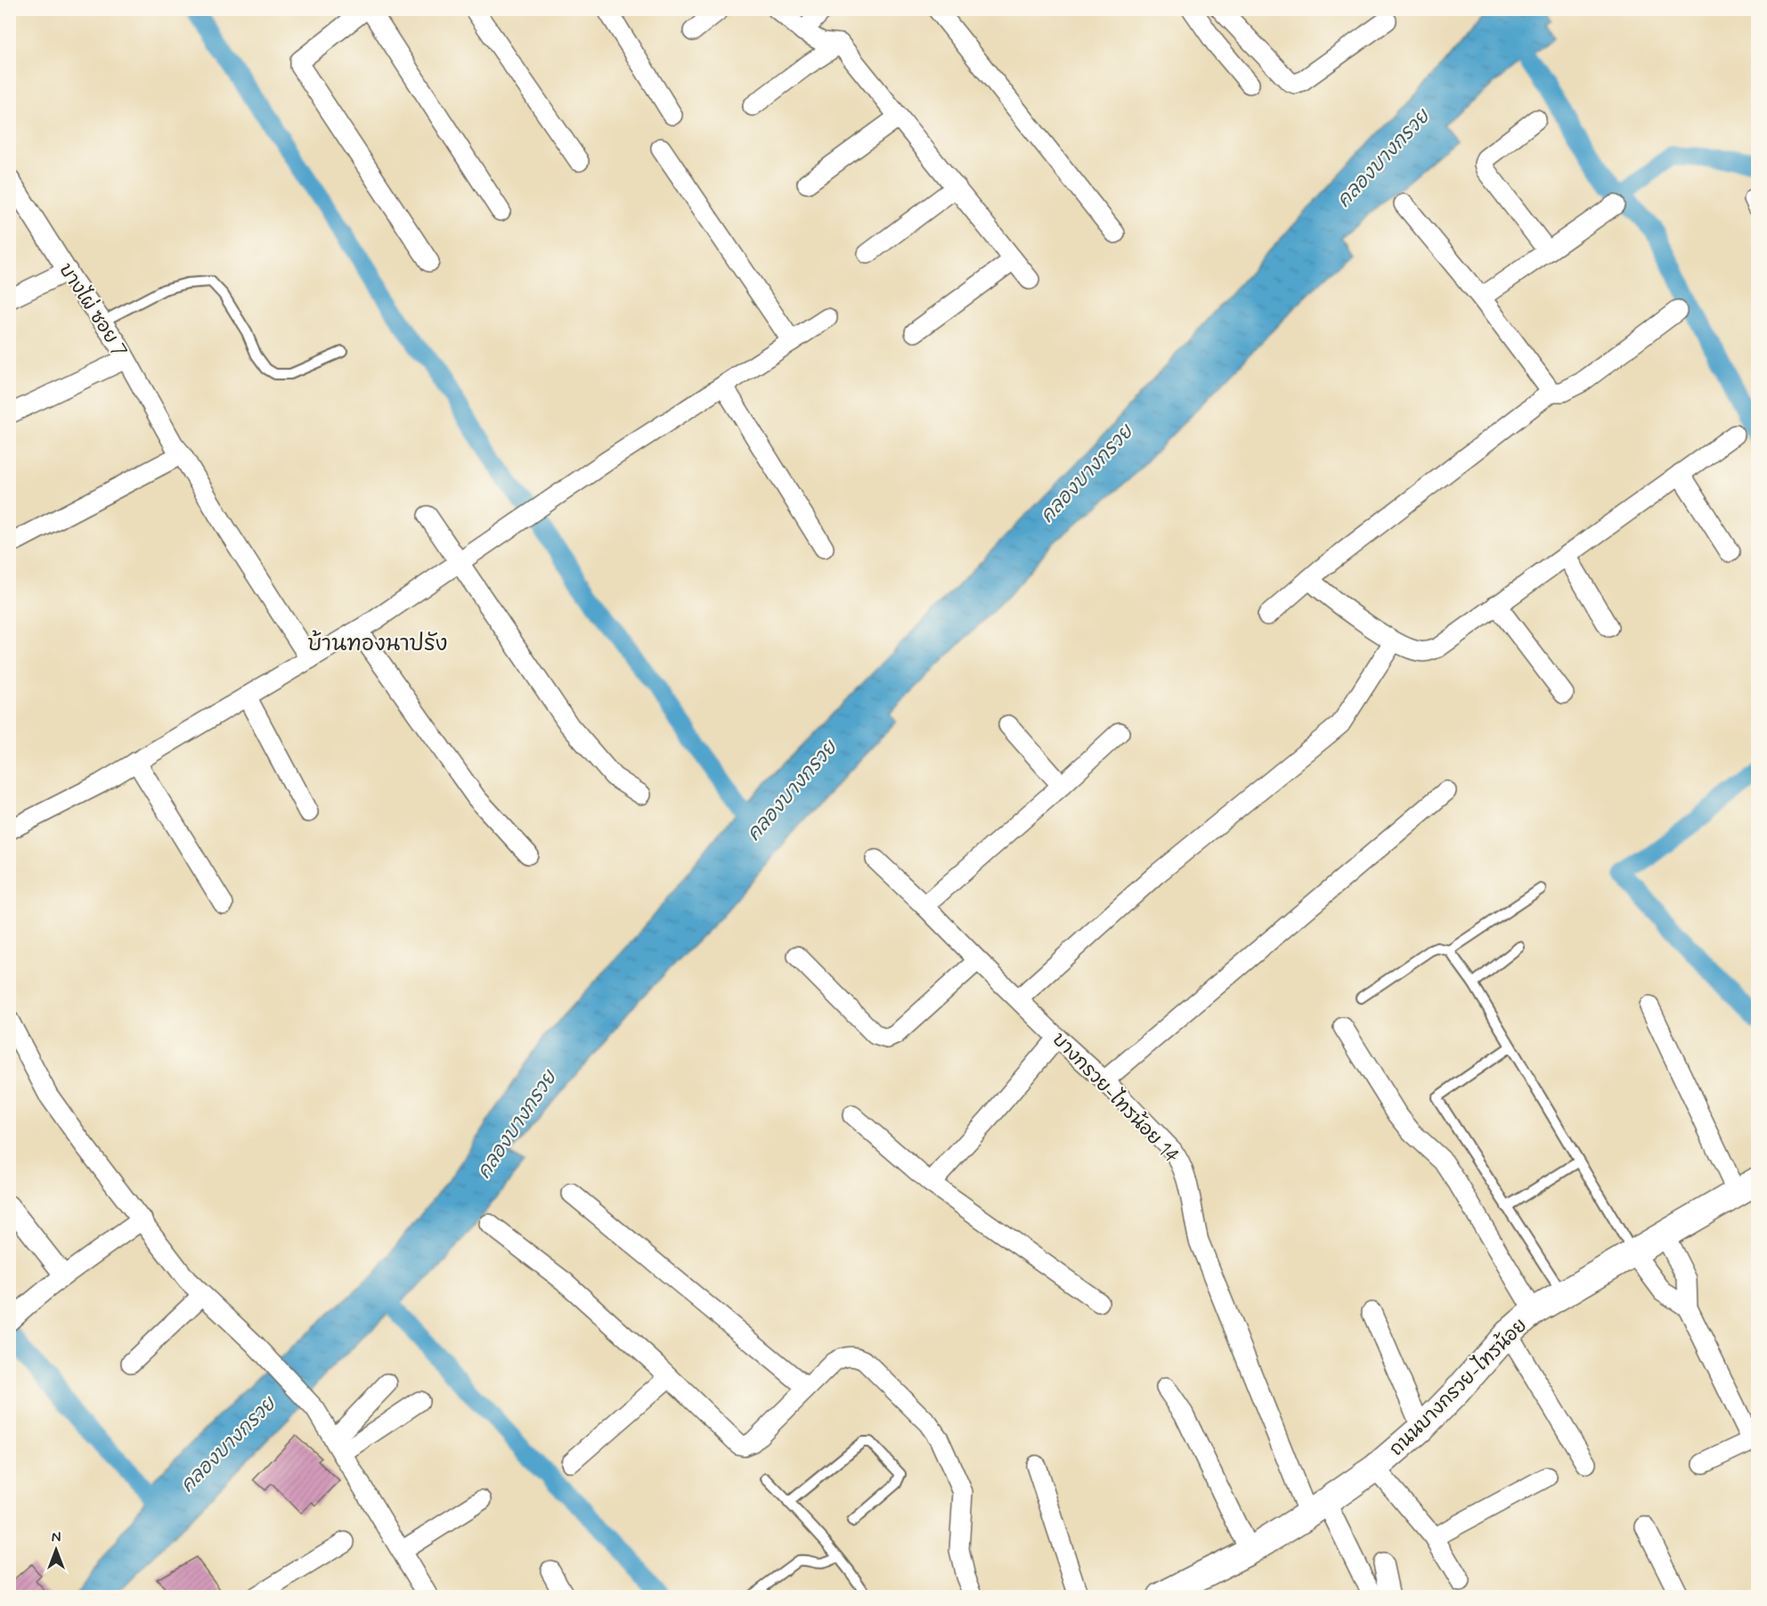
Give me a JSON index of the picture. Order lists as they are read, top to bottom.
{
  "streets": {
    "main road": ["ถนนบางกรวย-ไทรน้อย"],
    "street": ["บางไผ่ ซอย 7", "บางกรวย-ไทรน้อย 14"]
  },
  "crossings": [
    ["บางกรวย-ไทรน้อย 14", "ถนนบางกรวย-ไทรน้อย"]
  ],
  "districts": ["บ้านทองนาปรัง"],
  "water": ["คลองบางกรวย"],
  "north": "top"
}
